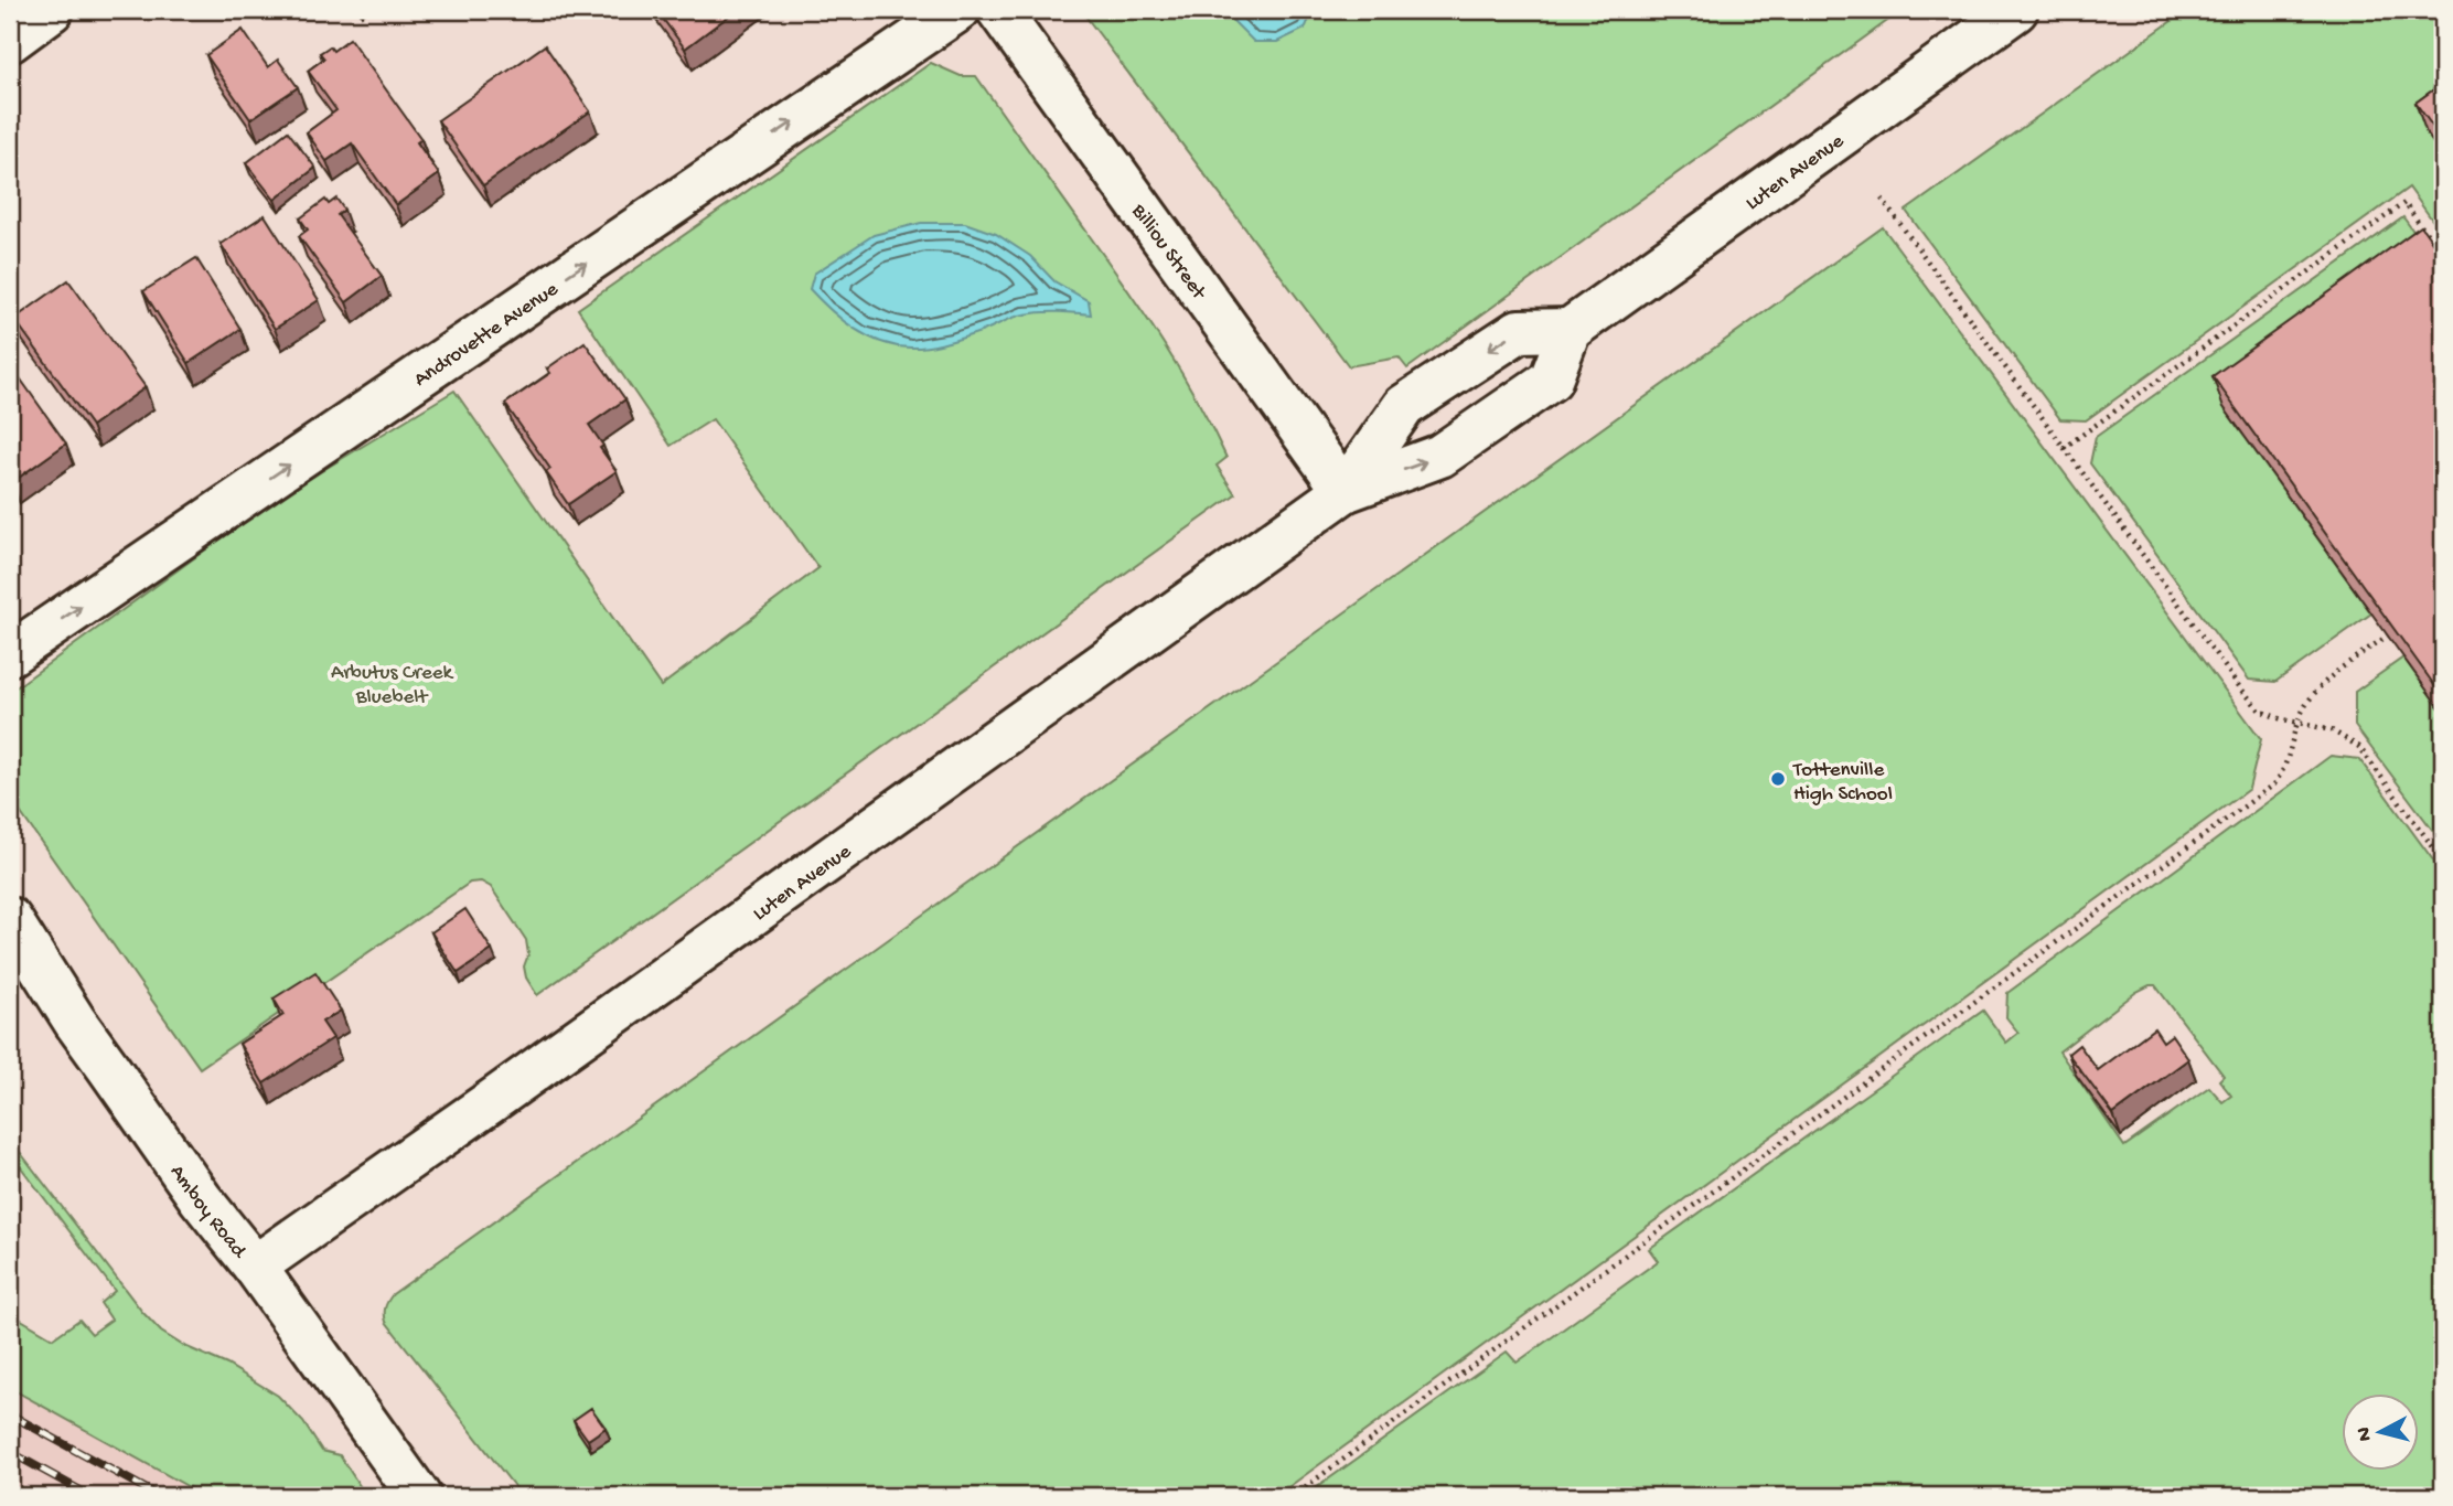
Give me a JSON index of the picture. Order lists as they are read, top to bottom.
{
  "streets": {
    "street": [
      "Luten Avenue",
      "Billiou Street",
      "Androvette Avenue",
      "Amboy Road"
    ]
  },
  "crossings": [
    ["Luten Avenue", "Billiou Street"],
    ["Luten Avenue", "Amboy Road"]
  ],
  "one_way": ["Androvette Avenue"],
  "parks": ["Arbutus Creek Bluebelt"],
  "places": ["Tottenville High School"],
  "north": "left"
}
